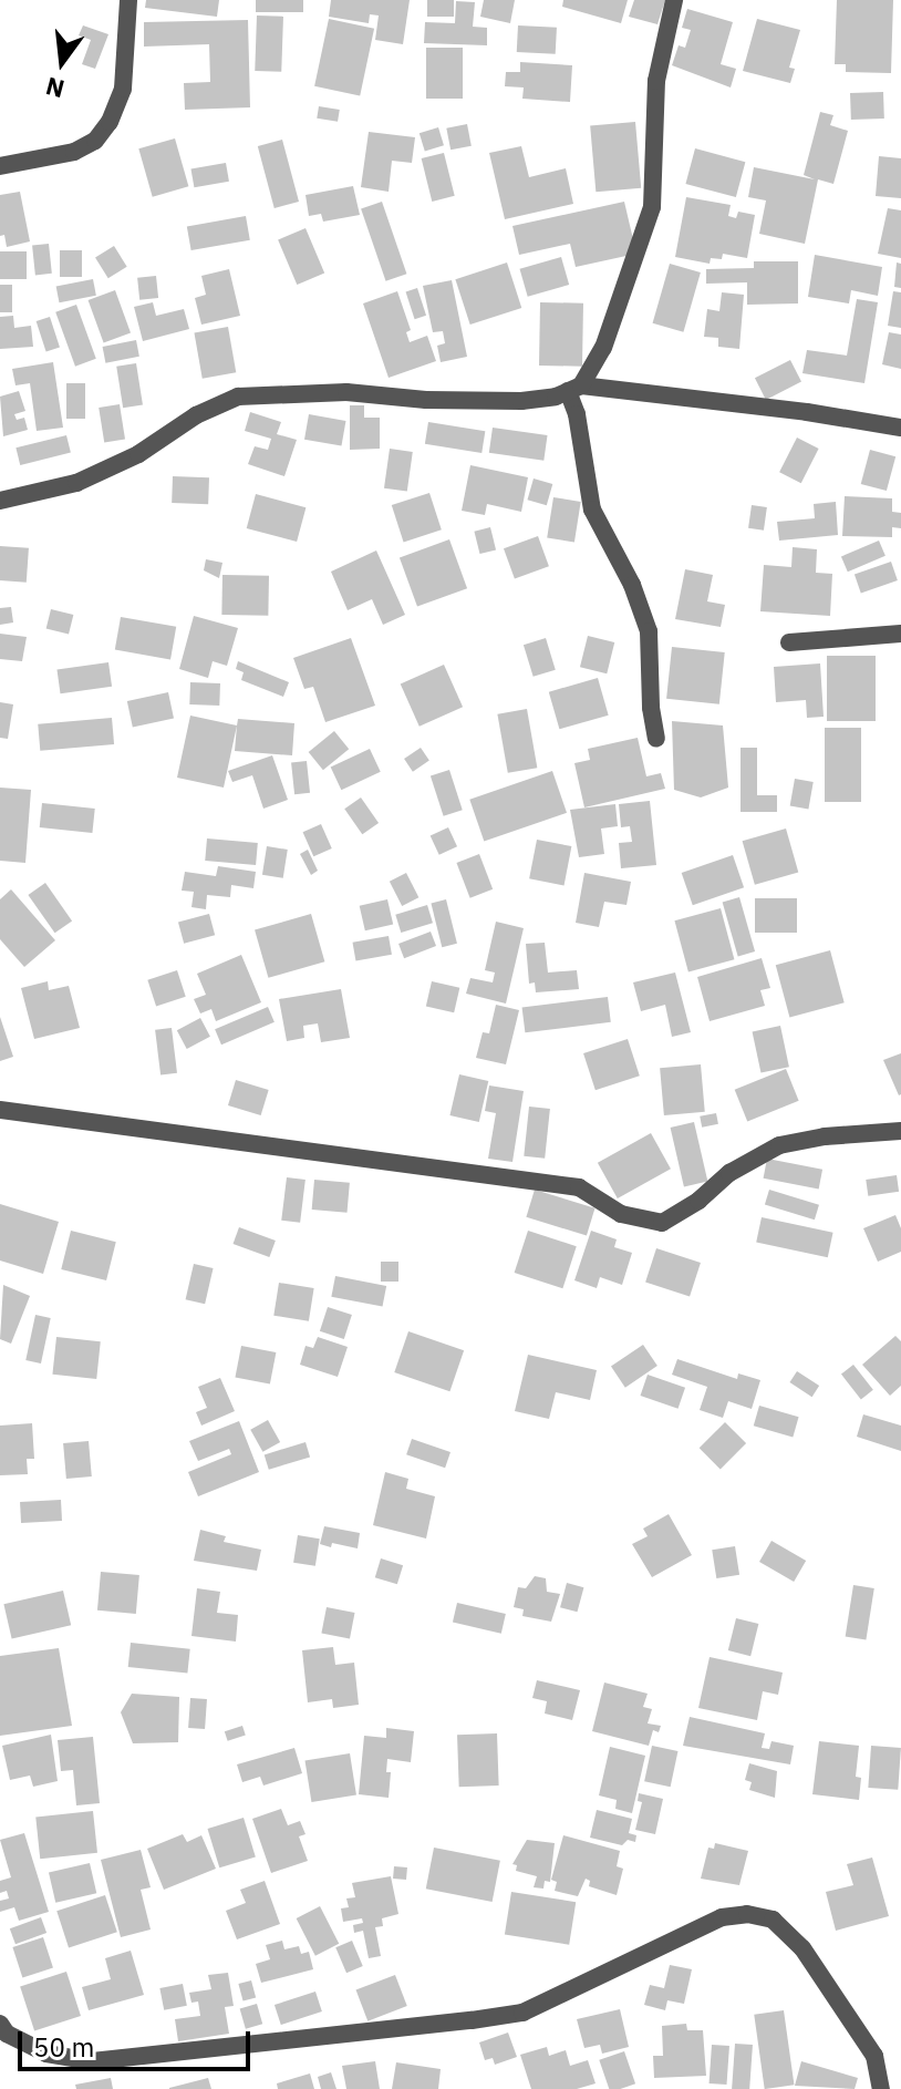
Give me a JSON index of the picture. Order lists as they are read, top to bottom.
{
  "scale_bar": "50 m",
  "north": "bottom"
}
